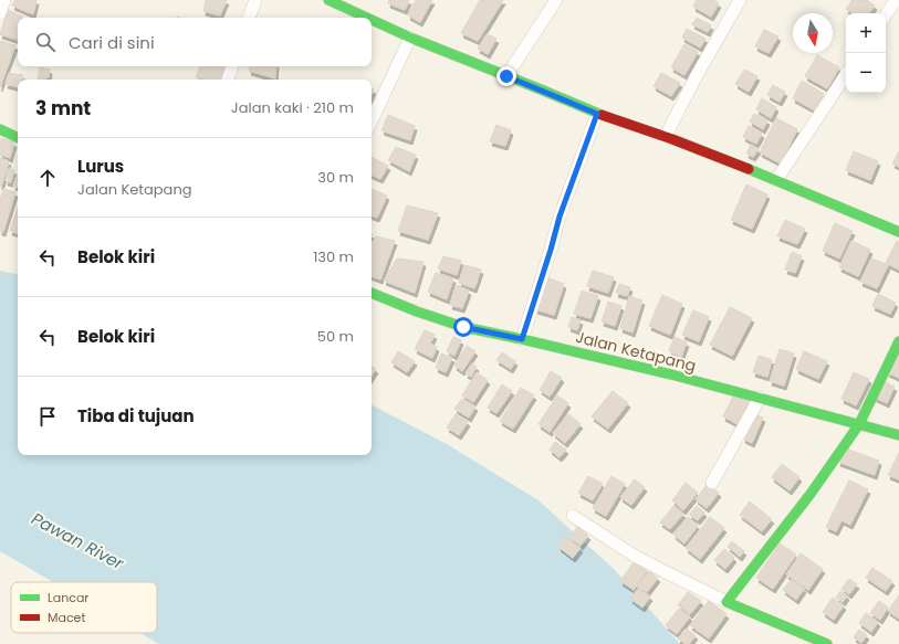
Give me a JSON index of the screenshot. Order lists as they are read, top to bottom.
{
  "streets": {
    "street": ["Jalan Ketapang"]
  },
  "water": ["Pawan River"],
  "legend": ["Lancar", "Macet"],
  "north": "bottom",
  "page": {
    "map_buttons": ["+", "−"],
    "search": "Cari di sini",
    "heading": ["3 mnt", "Jalan kaki · 210 m"],
    "list": [
      ["Lurus", "Jalan Ketapang", "30 m"],
      ["Belok kiri", "130 m"],
      ["Belok kiri", "50 m"],
      "Tiba di tujuan"
    ]
  }
}
